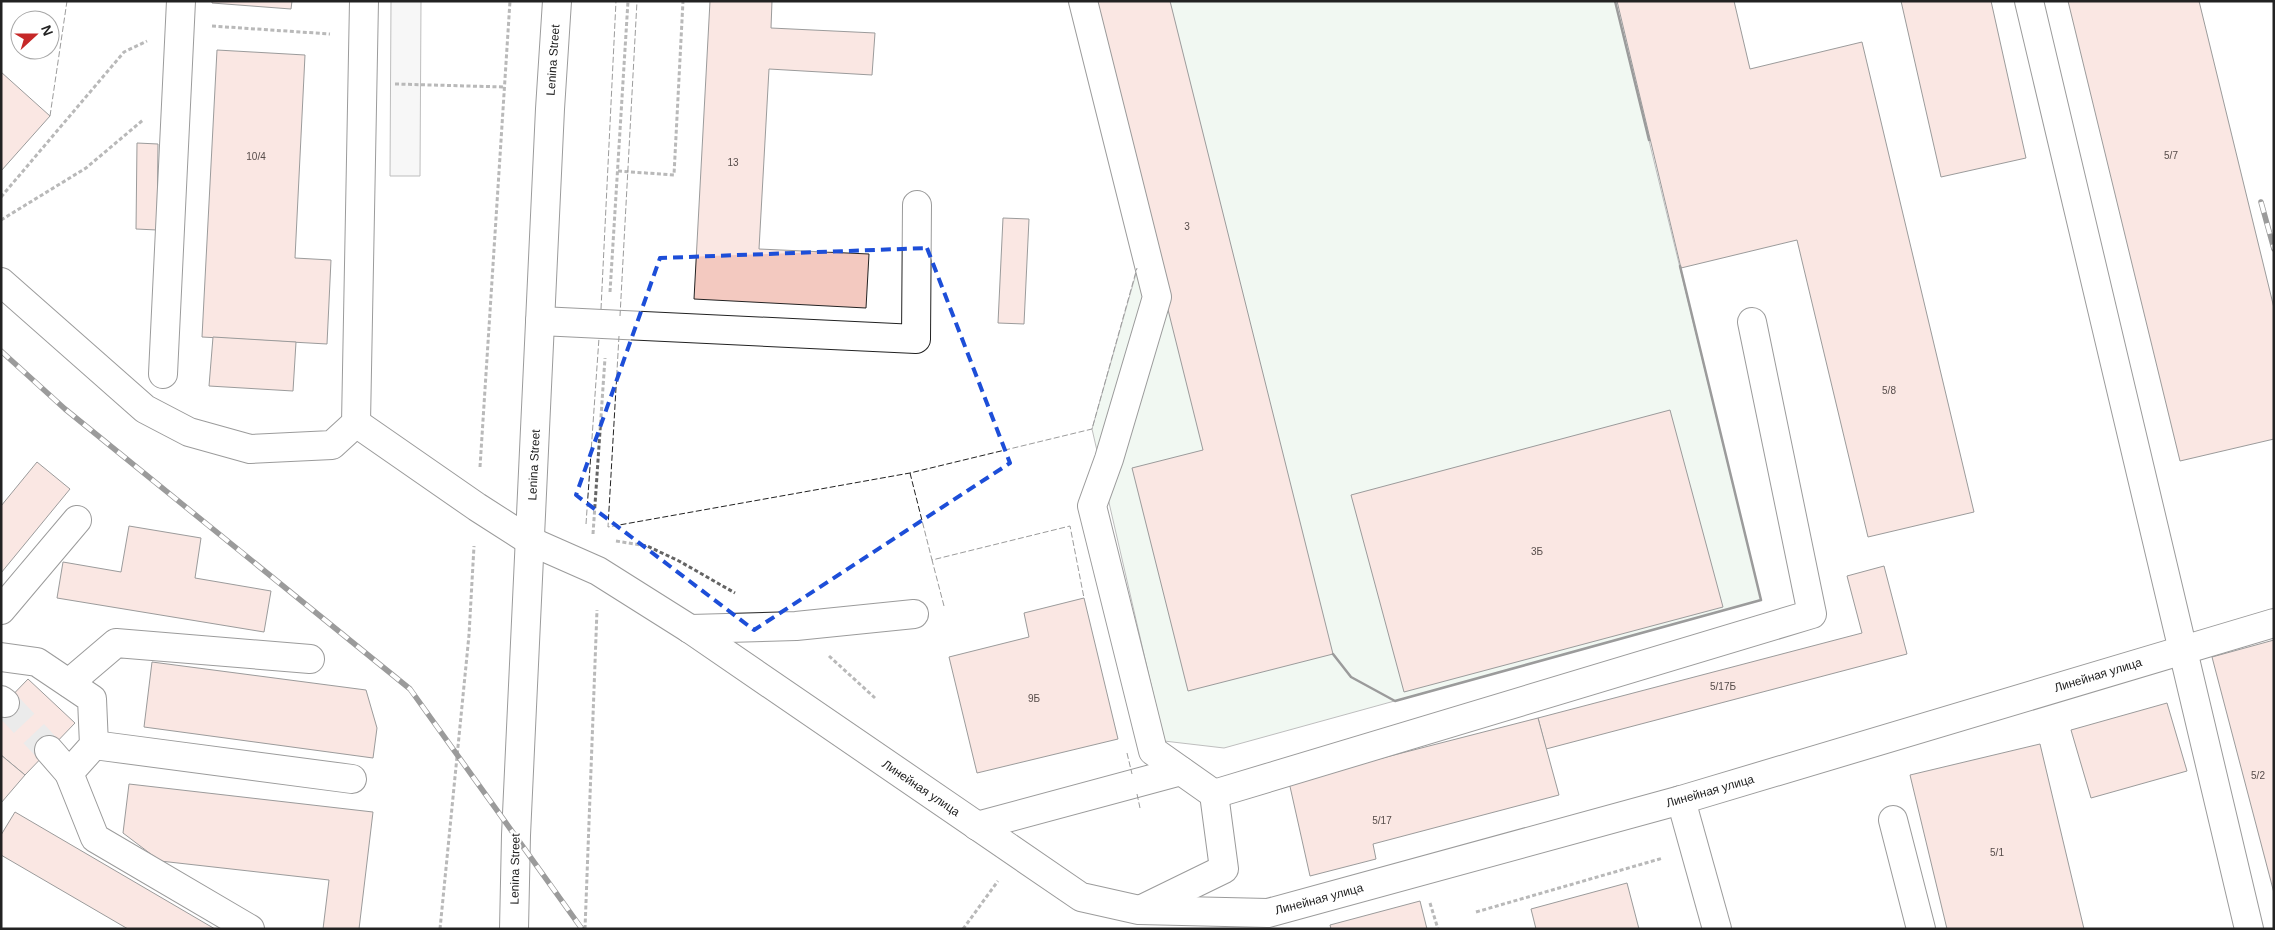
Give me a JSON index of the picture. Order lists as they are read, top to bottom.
{
  "streets": {
    "street": ["Lenina Street", "Линейная улица"]
  },
  "crossings": [
    ["Lenina Street", "Линейная улица"]
  ],
  "house_numbers": [
    "5/7",
    "10/4",
    "13",
    "3",
    "5/8",
    "3Б",
    "5/17Б",
    "9Б",
    "5/2",
    "5/17",
    "5/1"
  ],
  "north": "right"
}
